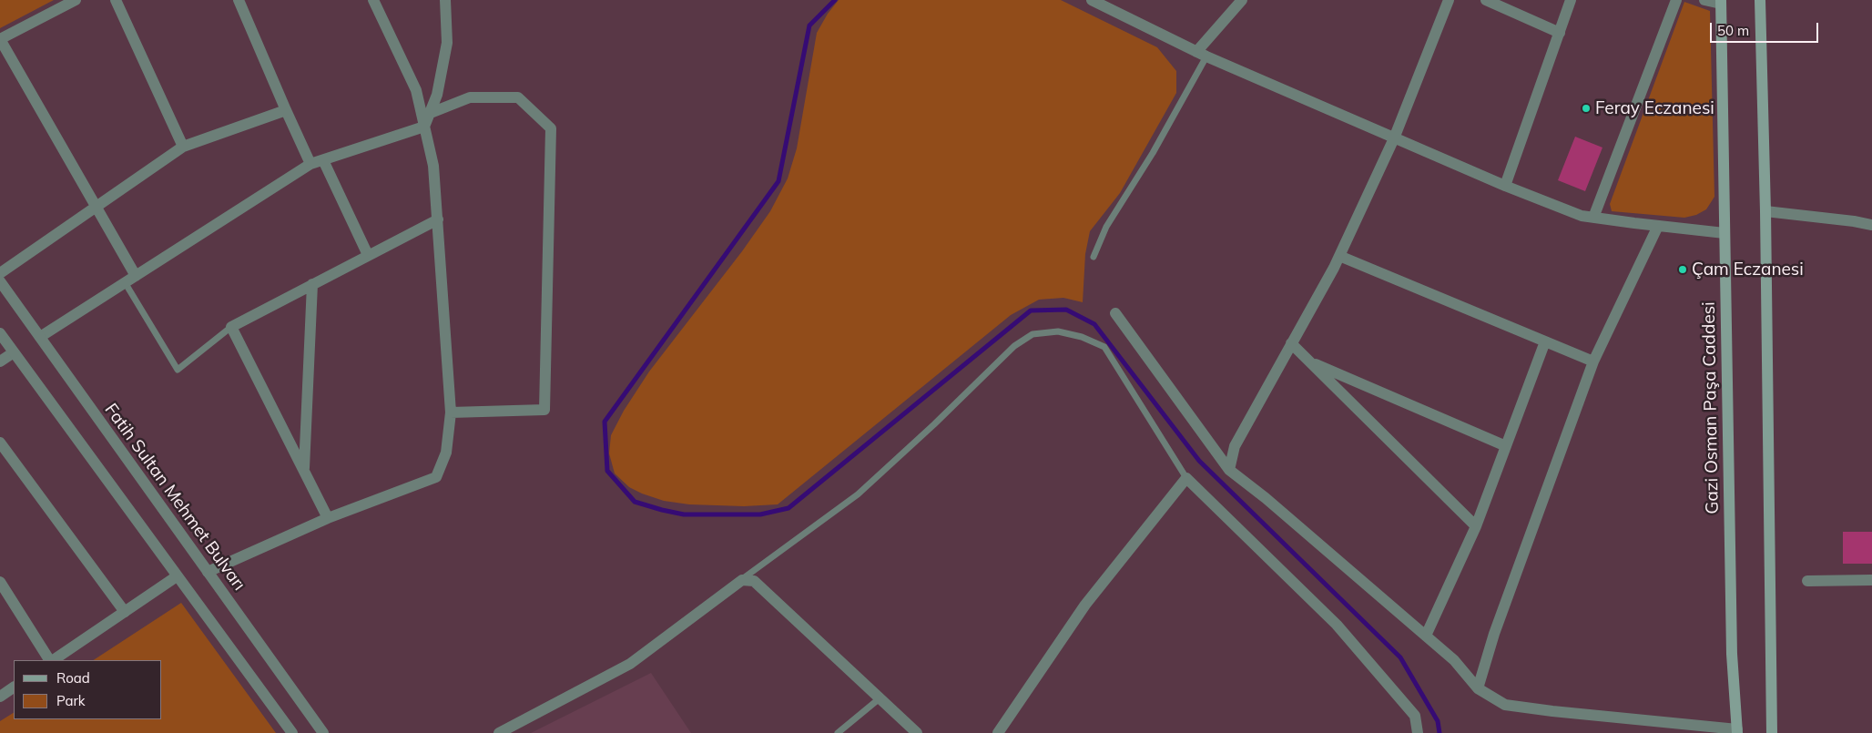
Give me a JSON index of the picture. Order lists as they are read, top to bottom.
{
  "streets": {
    "main road": ["Gazi Osman Paşa Caddesi"],
    "street": ["Fatih Sultan Mehmet Bulvarı"]
  },
  "places": ["Feray Eczanesi", "Çam Eczanesi"],
  "legend": ["Road", "Park"],
  "scale_bar": "50 m"
}
